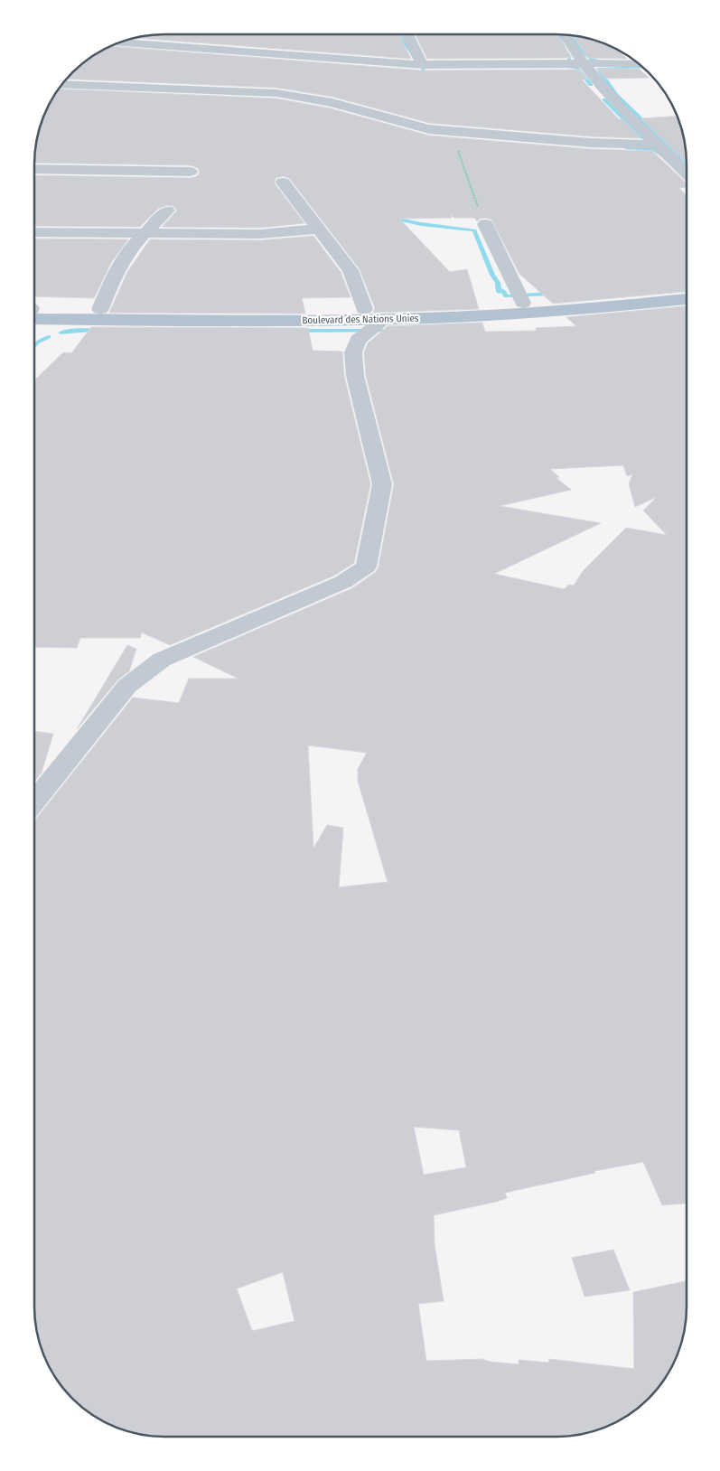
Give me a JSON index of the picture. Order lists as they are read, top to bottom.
{
  "streets": {
    "main road": ["Boulevard des Nations Unies"]
  }
}
